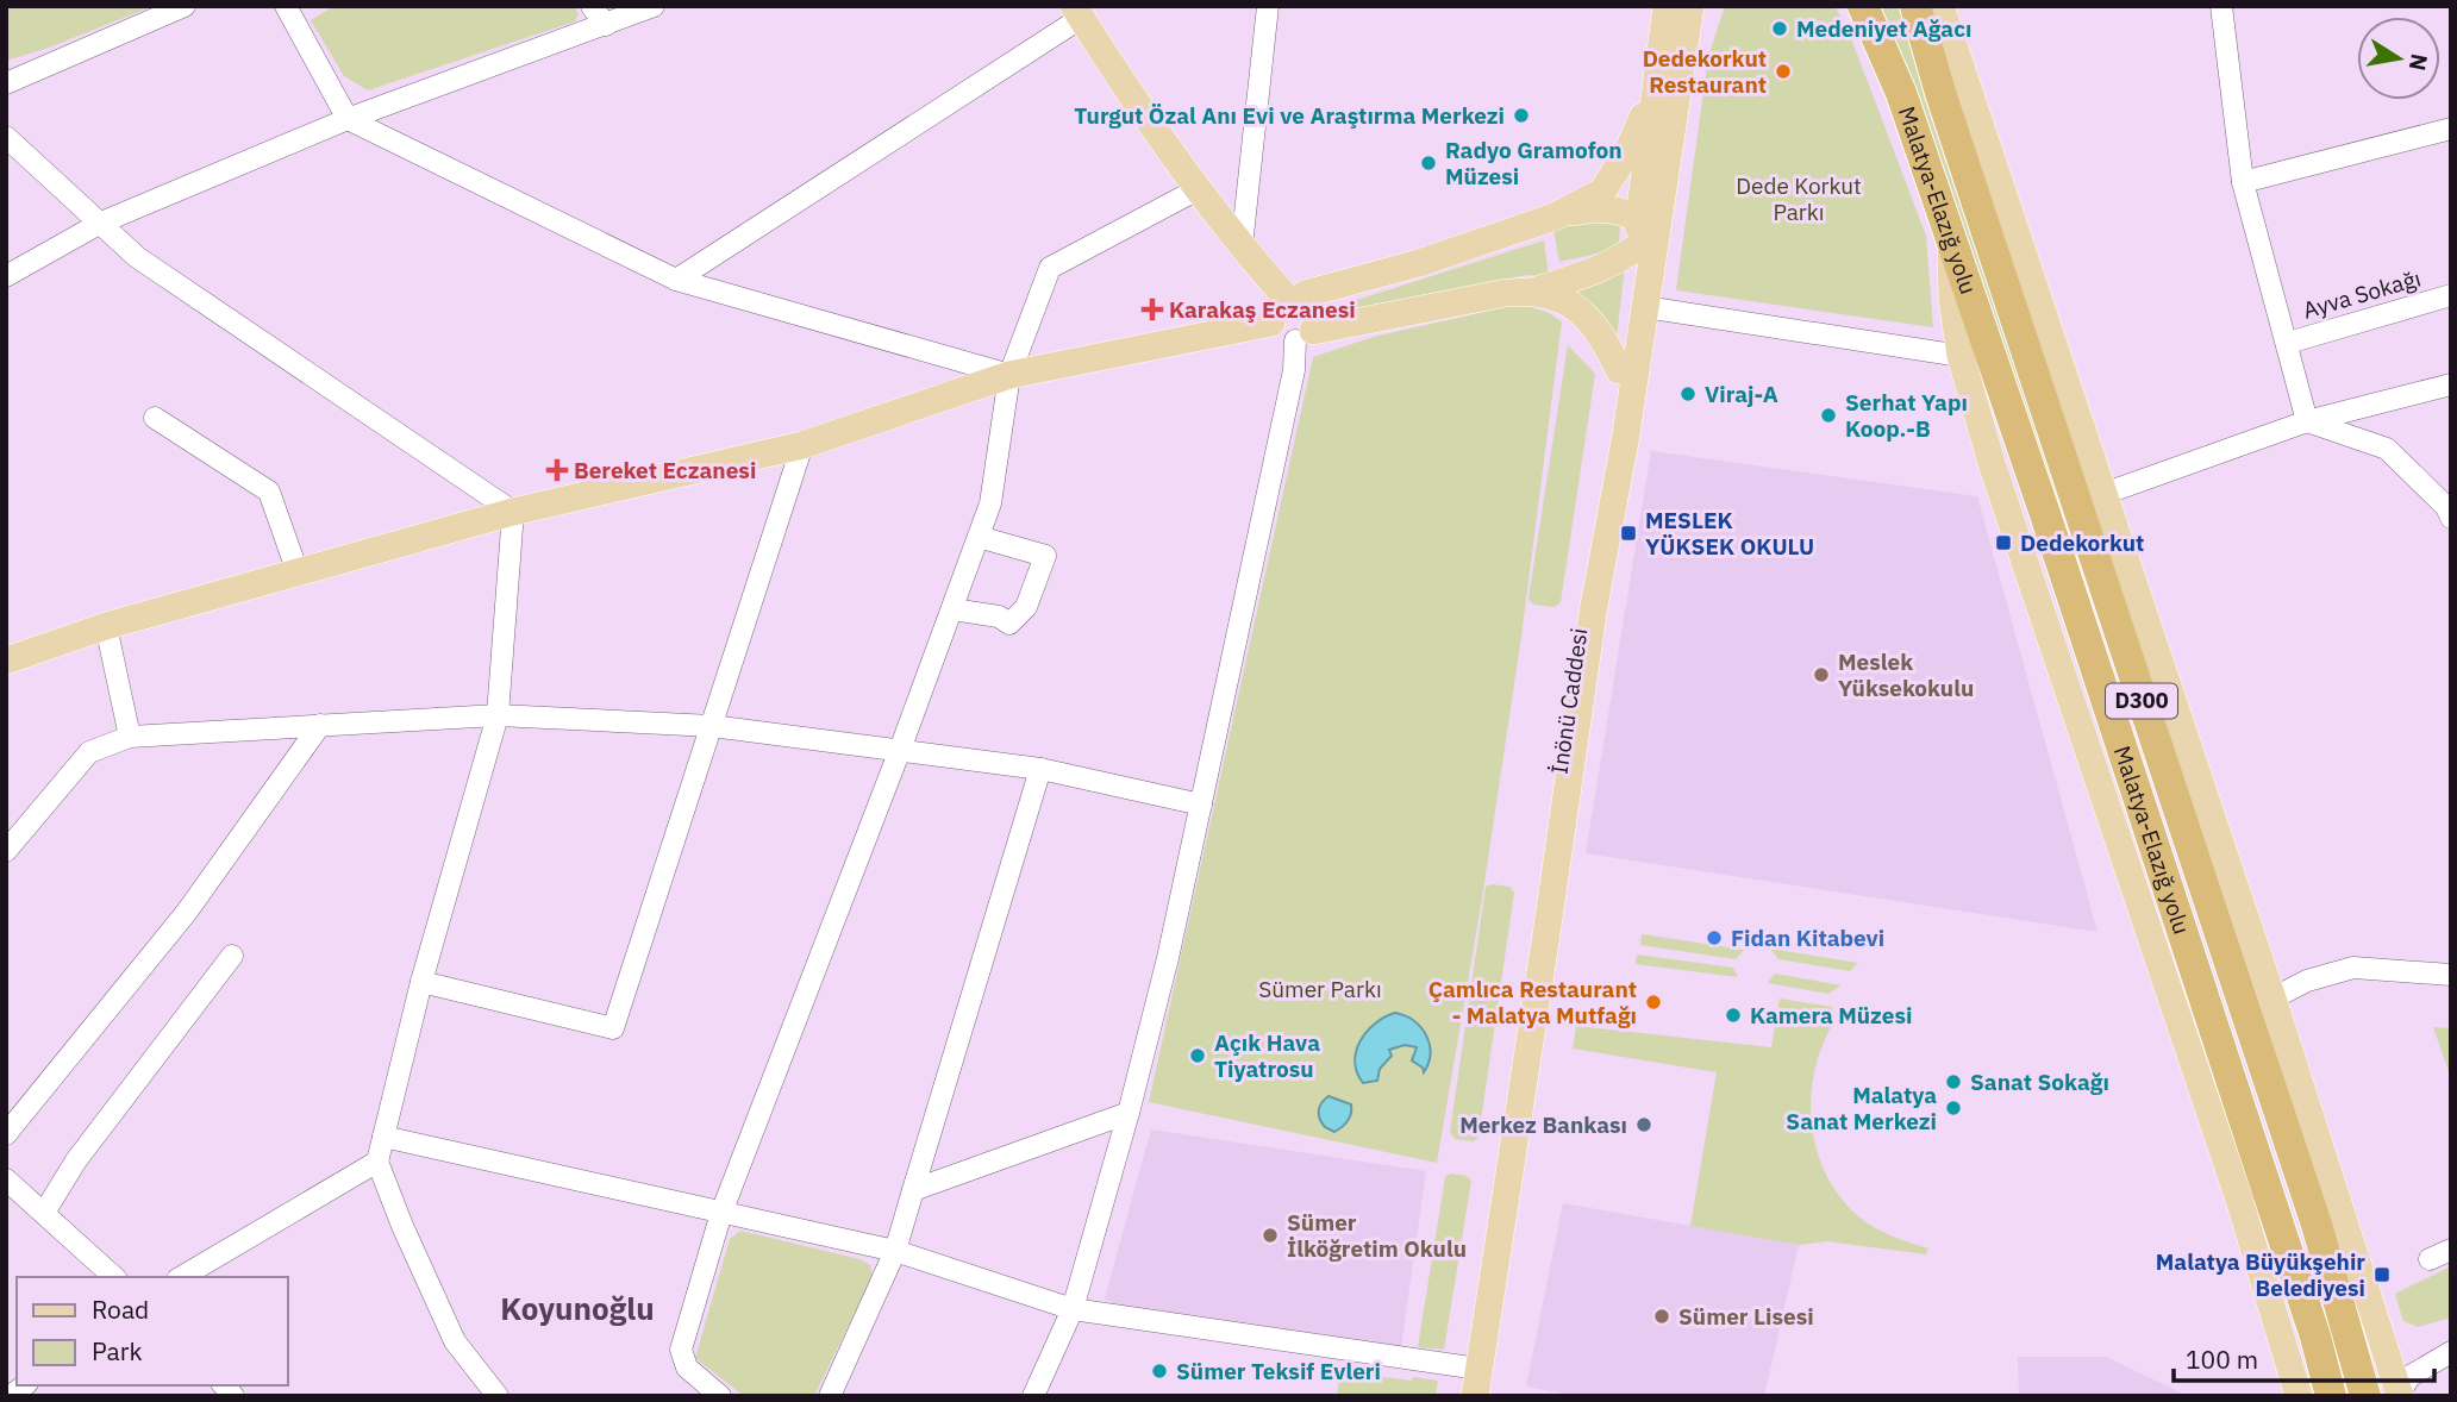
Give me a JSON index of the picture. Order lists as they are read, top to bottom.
{
  "streets": {
    "highway": ["Malatya-Elazığ yolu", "D300"],
    "main road": ["İnönü Caddesi"],
    "street": ["Ayva Sokağı"]
  },
  "districts": ["Koyunoğlu"],
  "parks": ["Dede Korkut Parkı", "Sümer Parkı"],
  "places": {
    "other": [
      "Medeniyet Ağacı",
      "Dedekorkut Restaurant",
      "Turgut Özal Anı Evi ve Araştırma Merkezi",
      "Radyo Gramofon Müzesi",
      "Viraj-A",
      "Serhat Yapı Koop.-B",
      "Meslek Yüksekokulu",
      "Fidan Kitabevi",
      "Çamlıca Restaurant - Malatya Mutfağı",
      "Kamera Müzesi",
      "Açık Hava Tiyatrosu",
      "Sanat Sokağı",
      "Malatya Sanat Merkezi",
      "Merkez Bankası",
      "Sümer İlköğretim Okulu",
      "Sümer Lisesi",
      "Sümer Teksif Evleri"
    ],
    "health": ["Karakaş Eczanesi", "Bereket Eczanesi"],
    "transit": ["MESLEK YÜKSEK OKULU", "Dedekorkut", "Malatya Büyükşehir Belediyesi"]
  },
  "legend": ["Road", "Park"],
  "scale_bar": "100 m",
  "north": "right"
}
